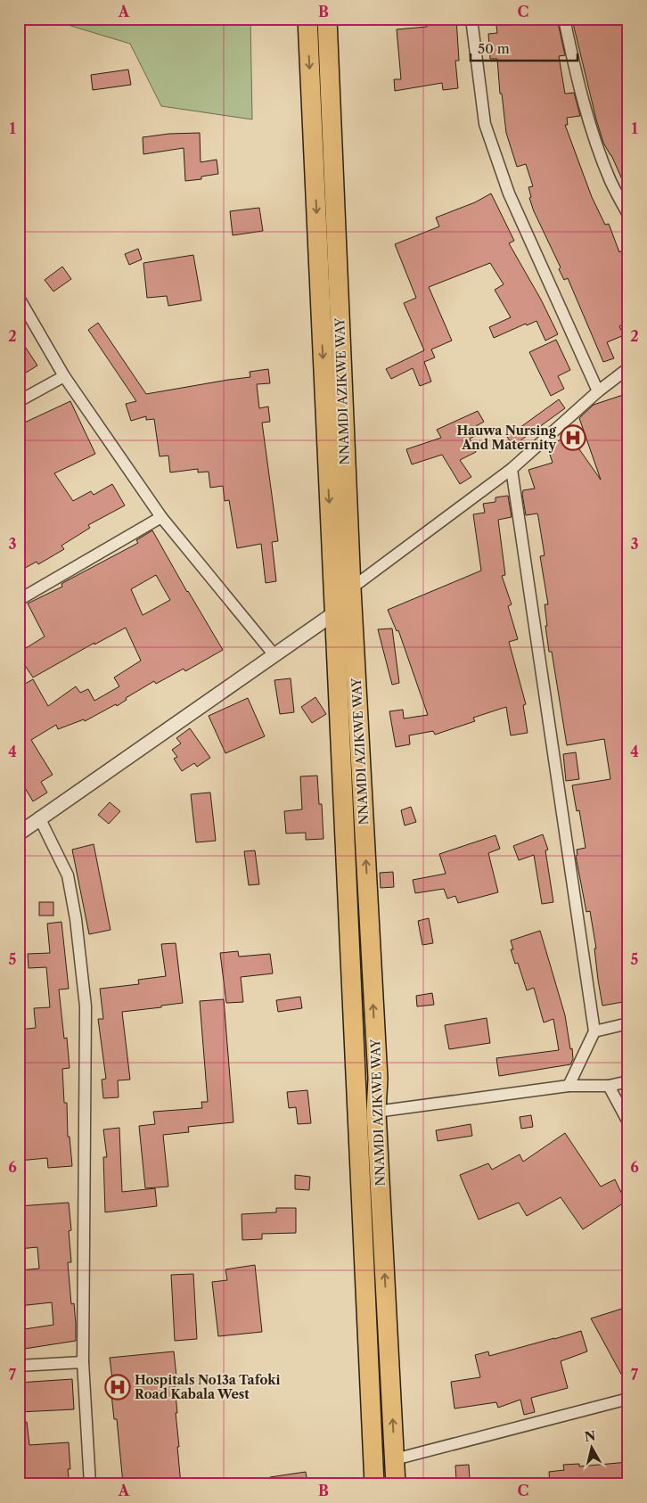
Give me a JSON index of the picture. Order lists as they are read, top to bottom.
{
  "streets": {
    "highway": ["NNAMDI AZIKWE WAY"]
  },
  "places": {
    "hospital": ["Hauwa Nursing And Maternity", "Hospitals No13a Tafoki Road Kabala West"]
  },
  "scale_bar": "50 m",
  "north": "top",
  "grid": {
    "columns": ["A", "B", "C"],
    "rows": [
      "1",
      "2",
      "3",
      "4",
      "5",
      "6",
      "7"
    ]
  }
}
